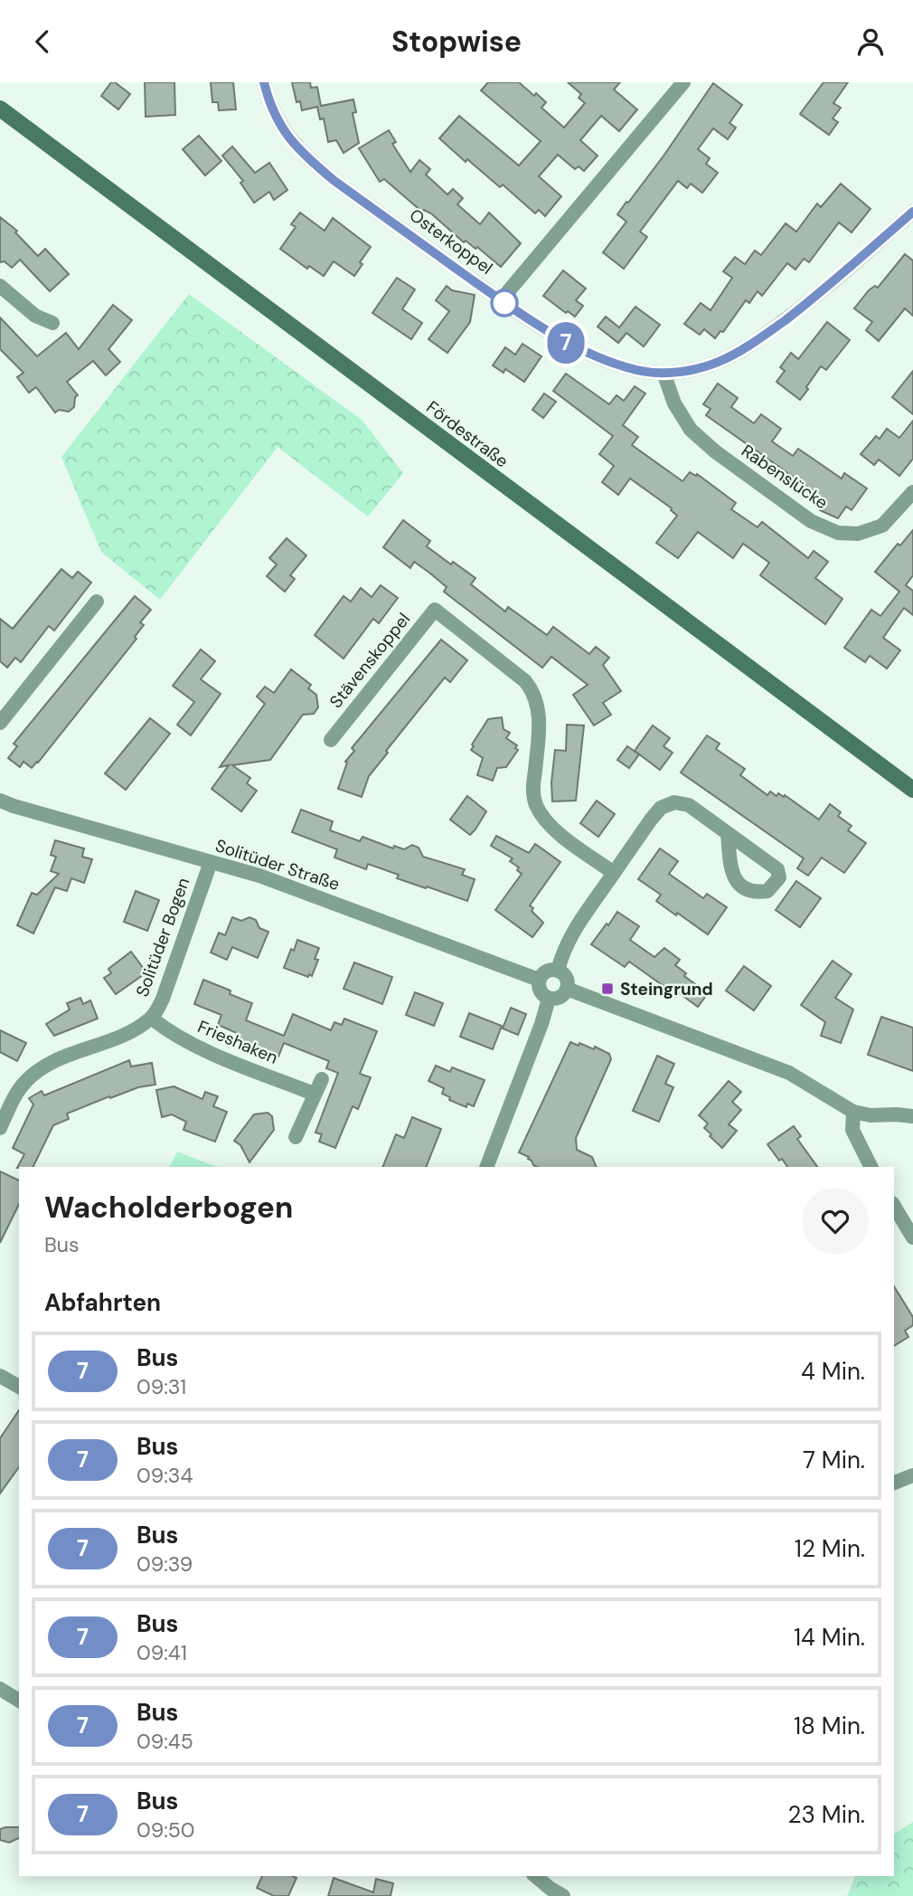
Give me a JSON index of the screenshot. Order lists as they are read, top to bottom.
{
  "streets": {
    "main road": ["Fördestraße"],
    "street": [
      "Osterkoppel",
      "Rabenslücke",
      "Stävenskoppel",
      "Solitüder Straße",
      "Solitüder Bogen",
      "Frieshaken"
    ]
  },
  "crossings": [
    ["Osterkoppel", "Rabenslücke"],
    ["Solitüder Straße", "Solitüder Bogen"],
    ["Solitüder Bogen", "Frieshaken"]
  ],
  "places": {
    "transit": ["Steingrund"]
  },
  "lines": ["bus line 7"],
  "page": {
    "header": "Stopwise",
    "on_map": "7",
    "heading": [
      ["Wacholderbogen", "Bus"],
      "Abfahrten"
    ],
    "list": [
      {
        "mark": "7",
        "name": "Bus",
        "note": "09:31",
        "value": "4 Min."
      },
      {
        "mark": "7",
        "name": "Bus",
        "note": "09:34",
        "value": "7 Min."
      },
      {
        "mark": "7",
        "name": "Bus",
        "note": "09:39",
        "value": "12 Min."
      },
      {
        "mark": "7",
        "name": "Bus",
        "note": "09:41",
        "value": "14 Min."
      },
      {
        "mark": "7",
        "name": "Bus",
        "note": "09:45",
        "value": "18 Min."
      },
      {
        "mark": "7",
        "name": "Bus",
        "note": "09:50",
        "value": "23 Min."
      }
    ]
  }
}
